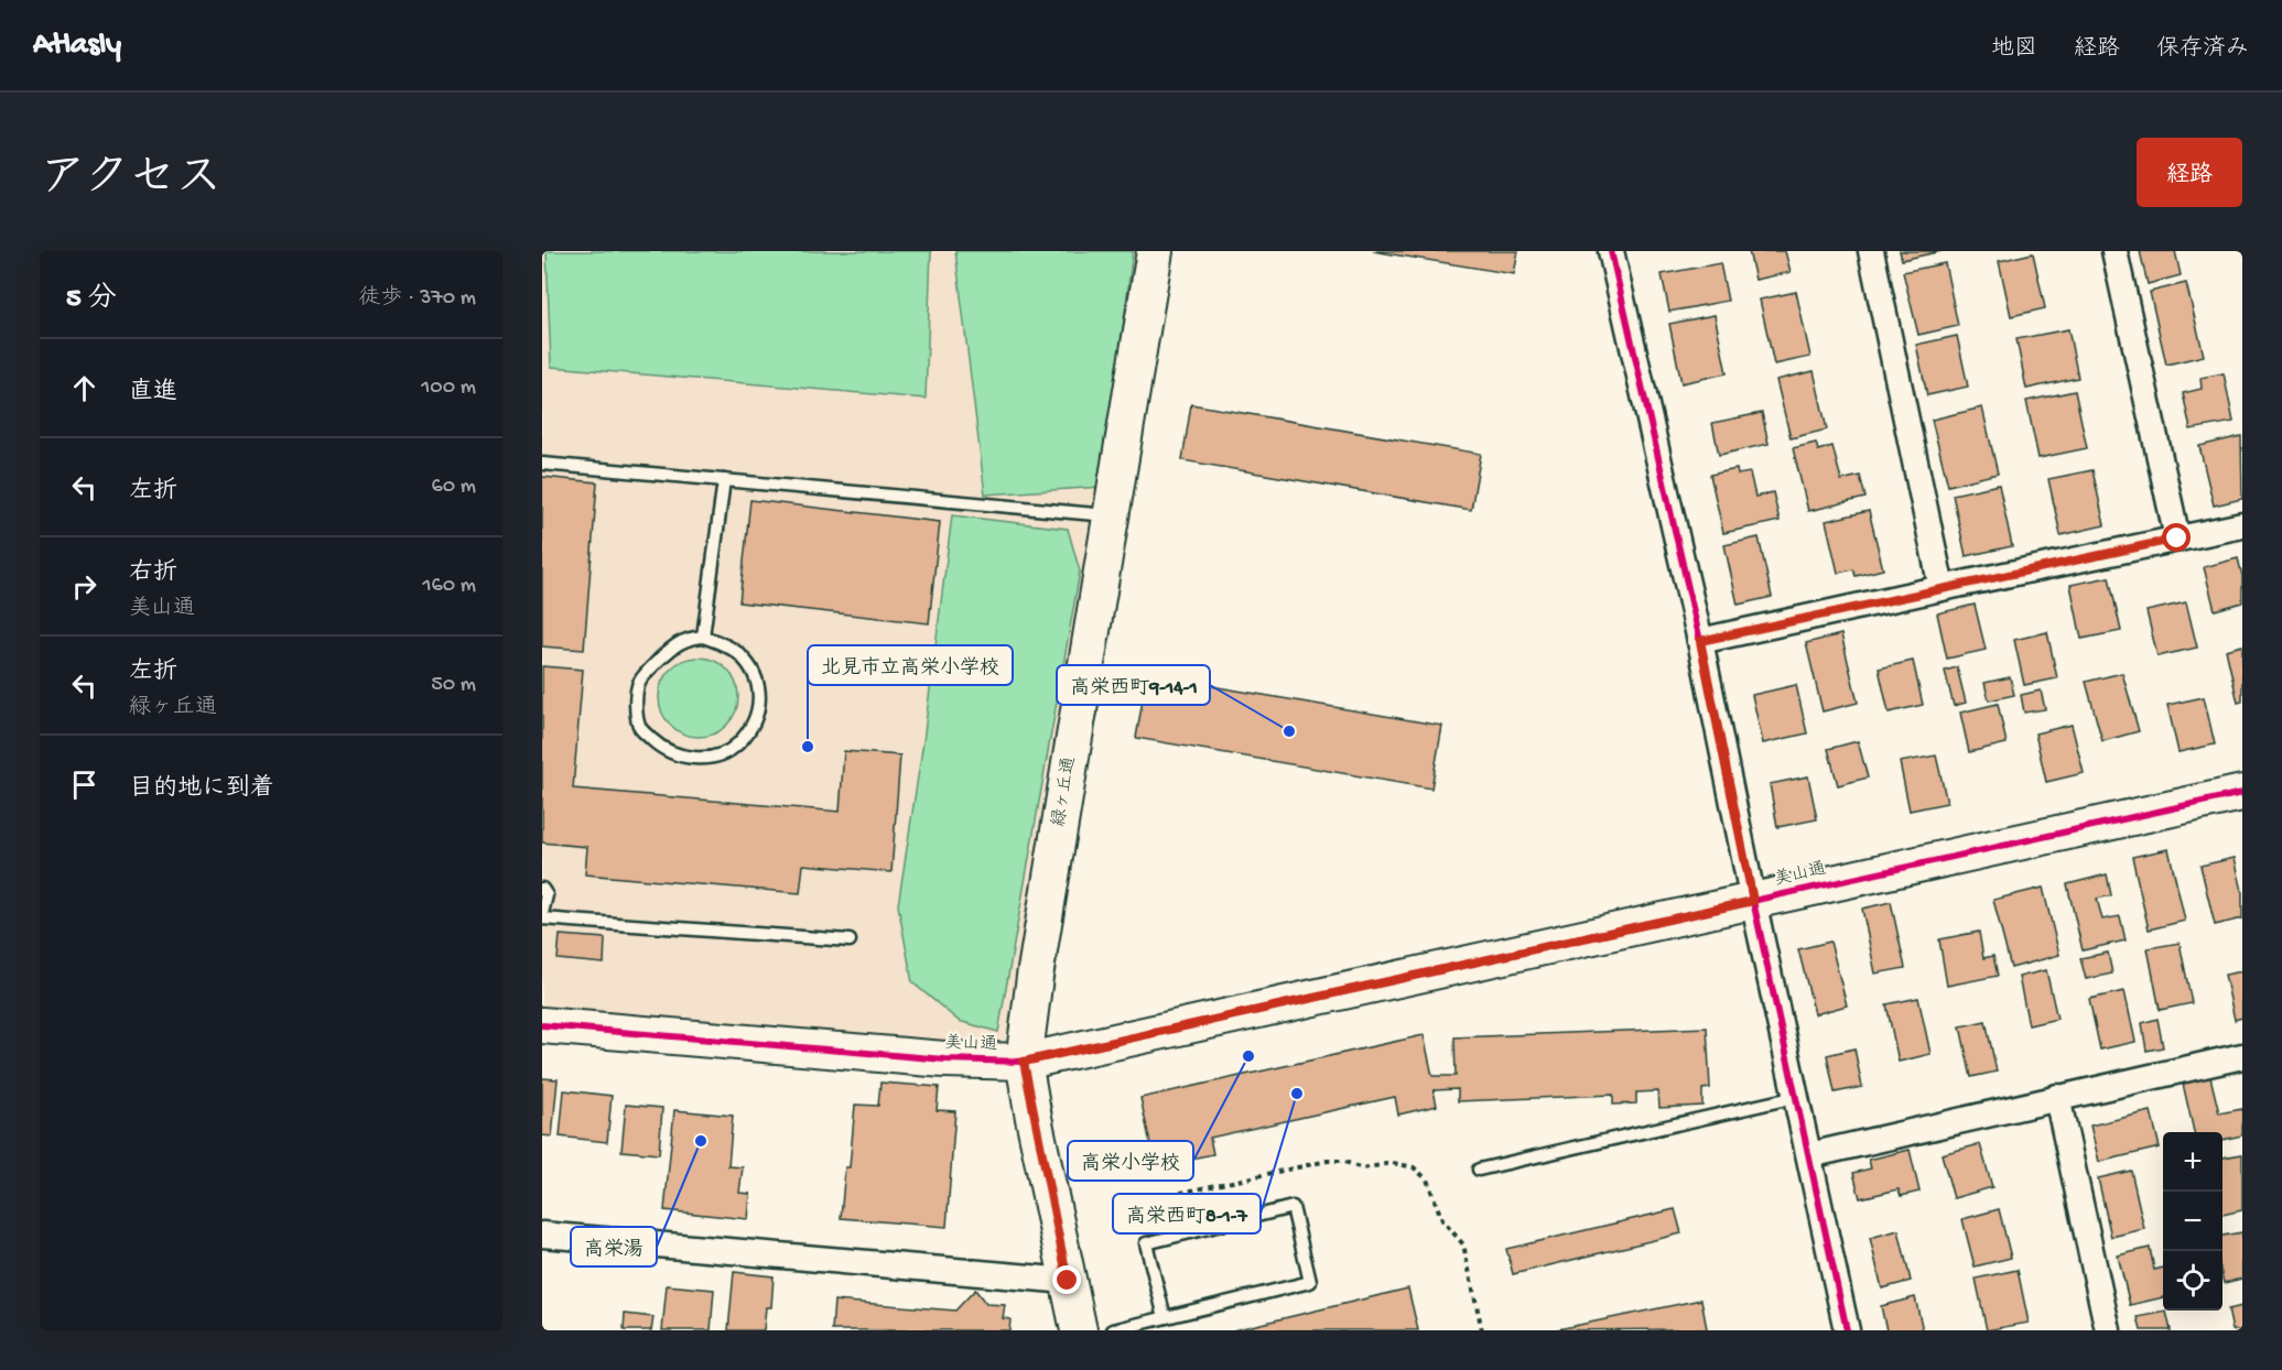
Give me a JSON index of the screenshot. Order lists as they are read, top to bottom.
{
  "streets": {
    "street": ["緑ヶ丘通", "美山通"]
  },
  "crossings": [
    ["緑ヶ丘通", "美山通"]
  ],
  "places": [
    "高栄西町9-14-1",
    "北見市立高栄小学校",
    "高栄小学校",
    "高栄西町8-1-7",
    "高栄湯"
  ],
  "page": {
    "header": "Atlasly",
    "nav": ["地図", "経路", "保存済み"],
    "title": "アクセス",
    "buttons": "経路",
    "heading": ["5 分", "徒歩 · 370 m"],
    "list": [
      ["直進", "100 m"],
      ["左折", "60 m"],
      ["右折", "美山通", "160 m"],
      ["左折", "緑ヶ丘通", "50 m"],
      "目的地に到着"
    ],
    "map_buttons": ["+", "−"]
  }
}
